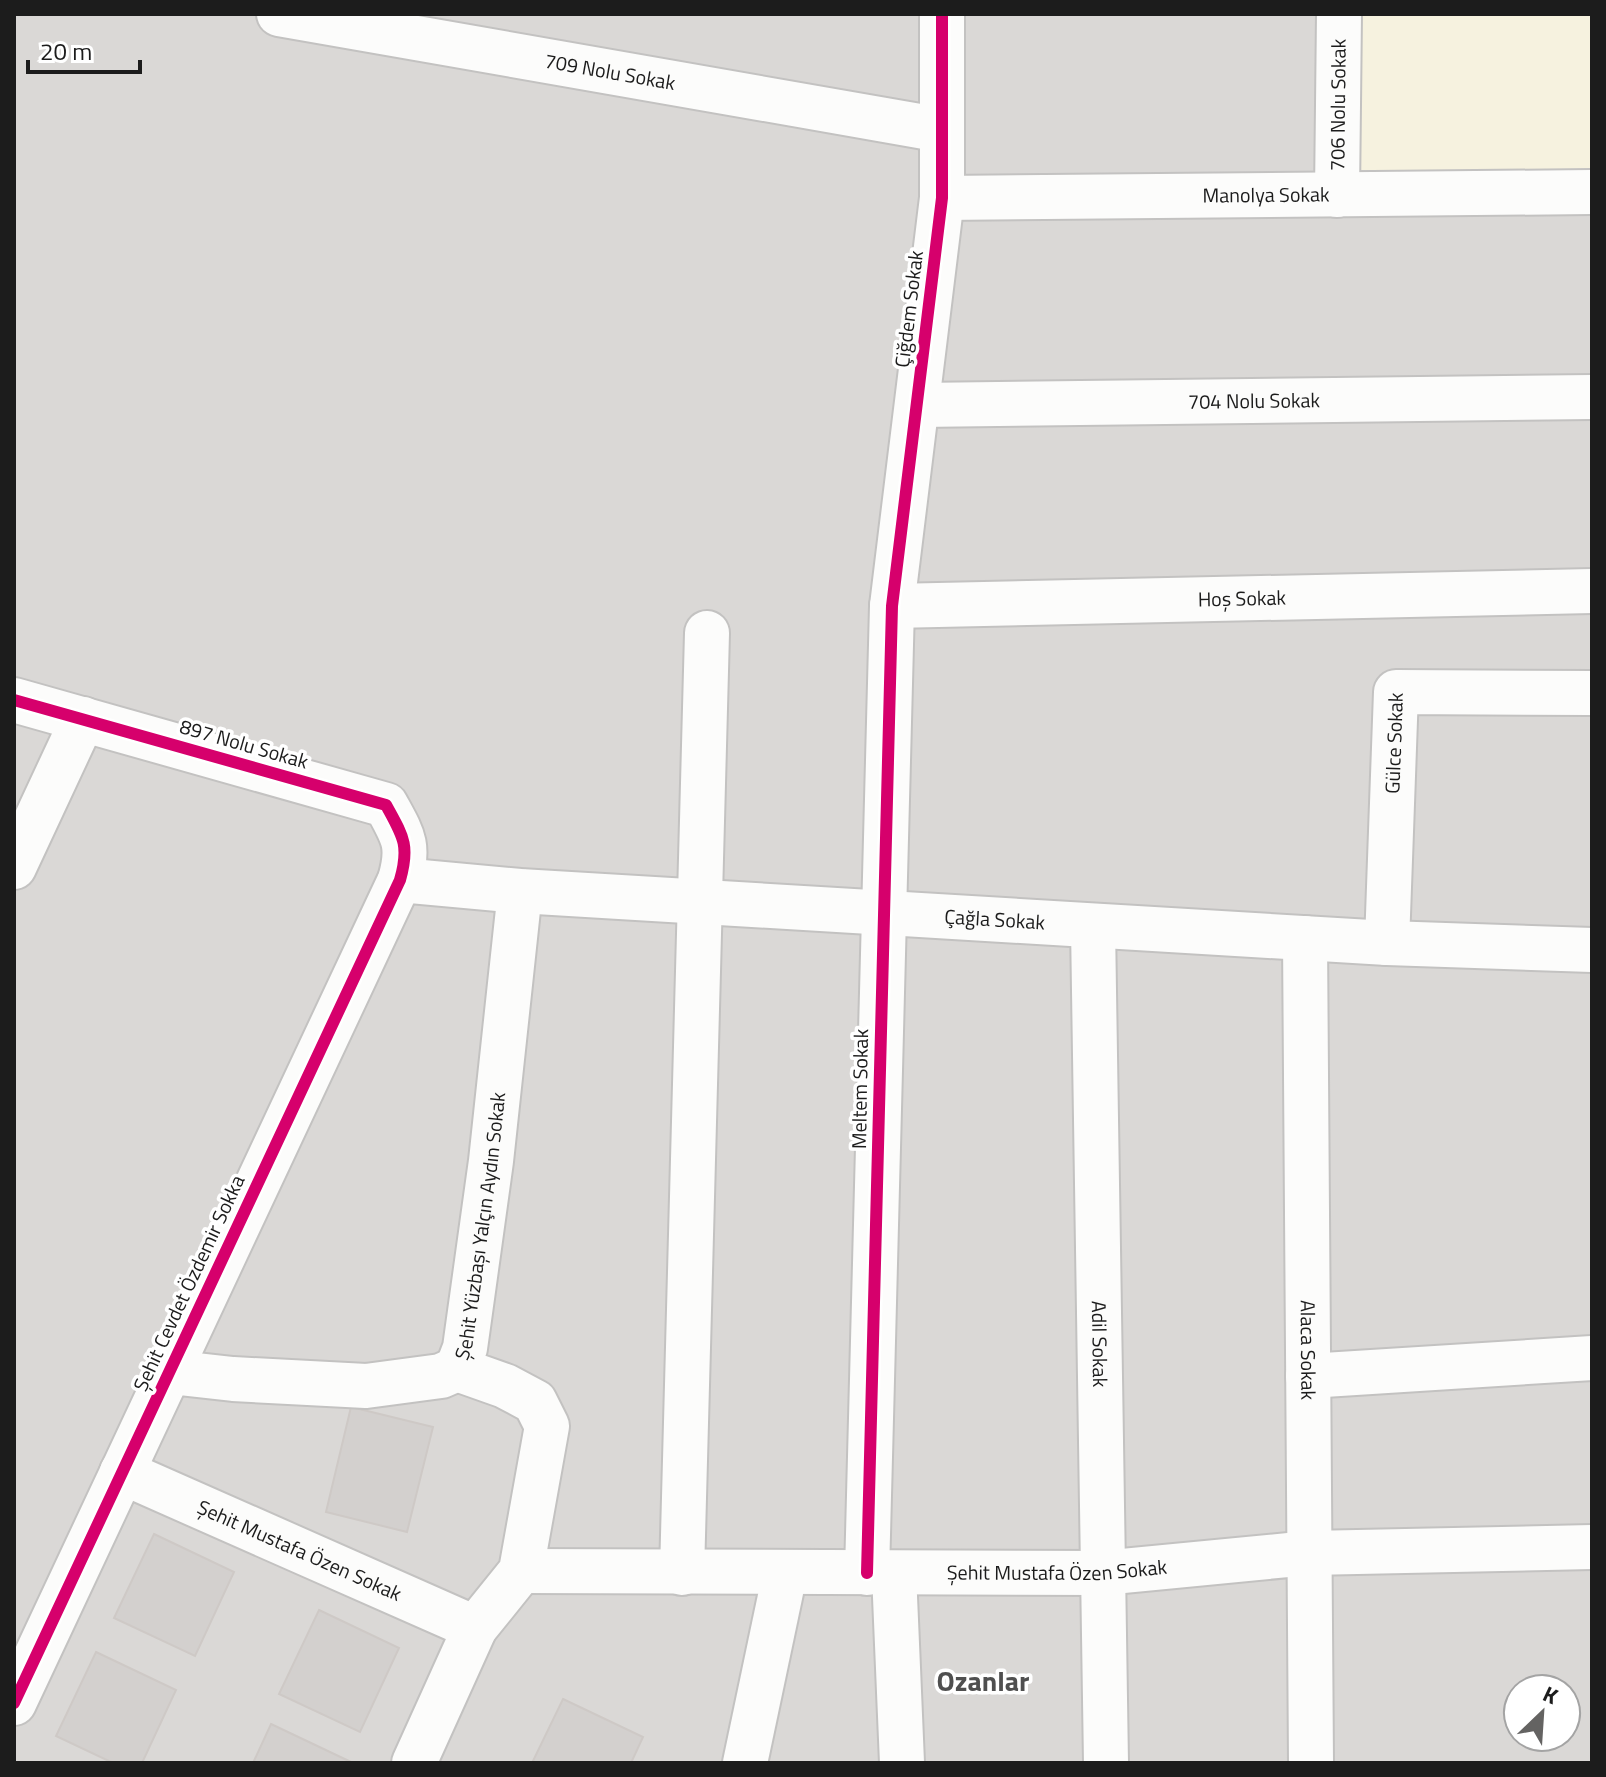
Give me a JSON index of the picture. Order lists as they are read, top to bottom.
{
  "streets": {
    "street": [
      "709 Nolu Sokak",
      "706 Nolu Sokak",
      "Manolya Sokak",
      "Çiğdem Sokak",
      "704 Nolu Sokak",
      "Hoş Sokak",
      "897 Nolu Sokak",
      "Gülce Sokak",
      "Çağla Sokak",
      "Meltem Sokak",
      "Şehit Yüzbaşı Yalçın Aydın Sokak",
      "Şehit Cevdet Özdemir Sokka",
      "Adil Sokak",
      "Alaca Sokak",
      "Şehit Mustafa Özen Sokak"
    ]
  },
  "crossings": [
    ["709 Nolu Sokak", "Çiğdem Sokak"],
    ["706 Nolu Sokak", "Manolya Sokak"],
    ["Manolya Sokak", "Çiğdem Sokak"],
    ["Çiğdem Sokak", "704 Nolu Sokak"],
    ["Çiğdem Sokak", "Hoş Sokak"],
    ["Çiğdem Sokak", "Meltem Sokak"],
    ["Hoş Sokak", "Meltem Sokak"],
    ["897 Nolu Sokak", "Çağla Sokak"],
    ["897 Nolu Sokak", "Şehit Cevdet Özdemir Sokka"],
    ["Gülce Sokak", "Çağla Sokak"],
    ["Çağla Sokak", "Meltem Sokak"],
    ["Çağla Sokak", "Şehit Yüzbaşı Yalçın Aydın Sokak"],
    ["Çağla Sokak", "Şehit Cevdet Özdemir Sokka"],
    ["Çağla Sokak", "Adil Sokak"],
    ["Çağla Sokak", "Alaca Sokak"],
    ["Meltem Sokak", "Şehit Mustafa Özen Sokak"],
    ["Şehit Yüzbaşı Yalçın Aydın Sokak", "Şehit Mustafa Özen Sokak"],
    ["Şehit Cevdet Özdemir Sokka", "Şehit Mustafa Özen Sokak"],
    ["Adil Sokak", "Şehit Mustafa Özen Sokak"],
    ["Alaca Sokak", "Şehit Mustafa Özen Sokak"]
  ],
  "districts": ["Ozanlar"],
  "scale_bar": "20 m",
  "north": "top right"
}
